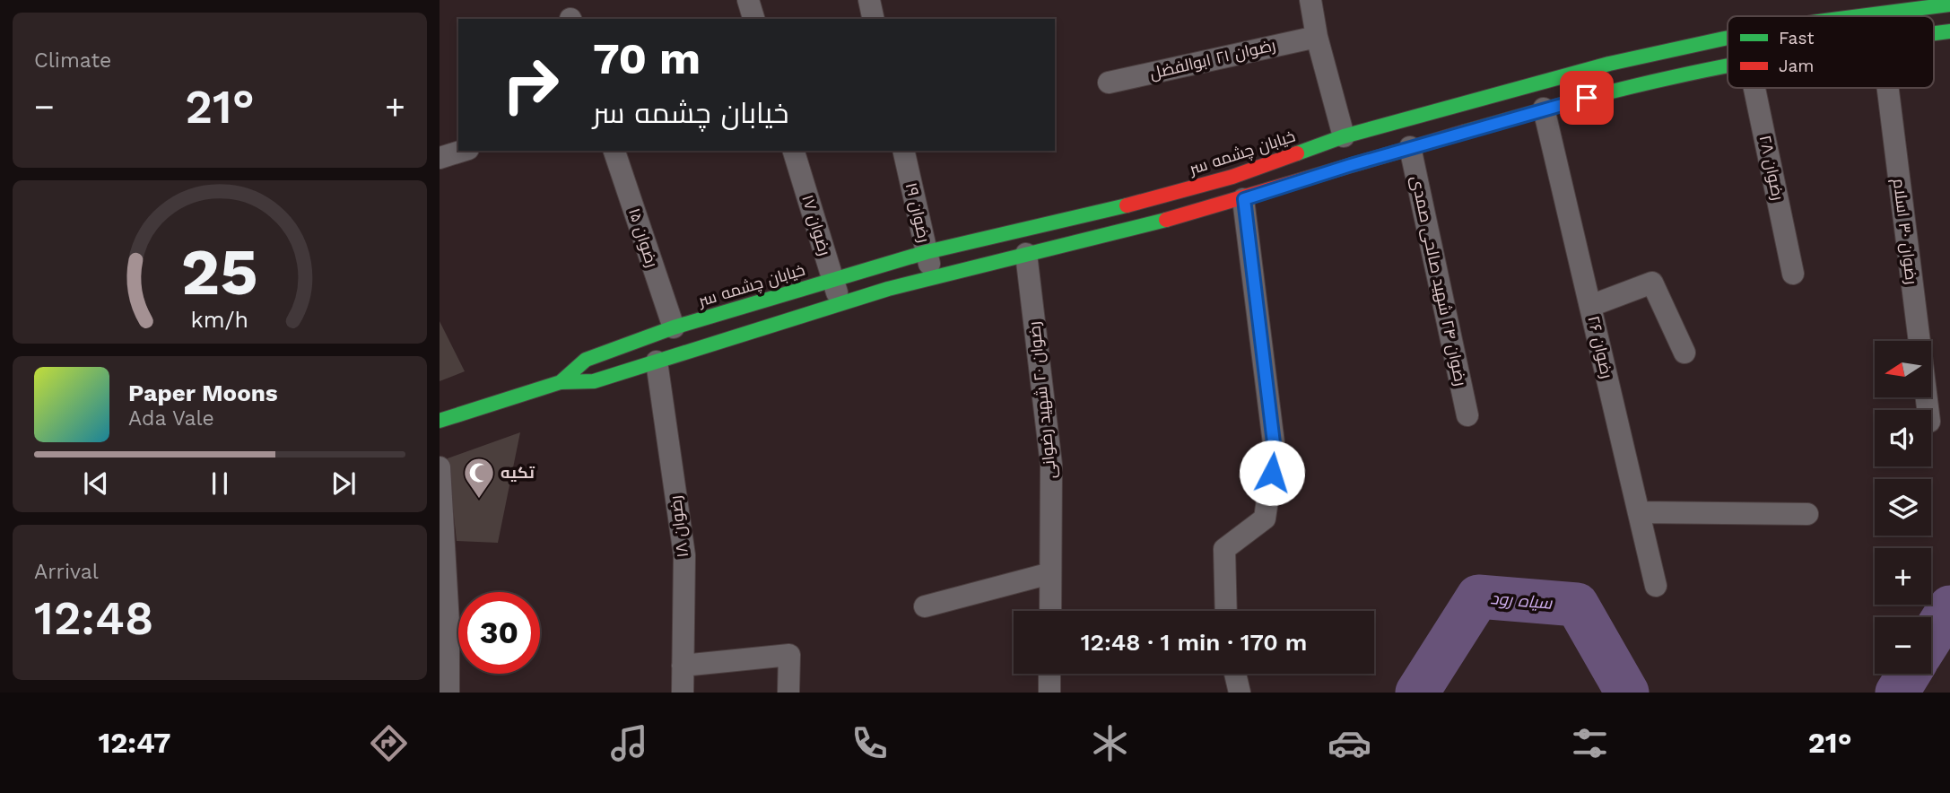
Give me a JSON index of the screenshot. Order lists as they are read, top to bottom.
{
  "streets": {
    "street": [
      "رضوان ۲۱ ابوالفضل",
      "خیابان چشمه سر",
      "رضوان ۲۸",
      "رضوان ۱۹",
      "رضوان ۱۷",
      "رضوان ۳۰ اسلام",
      "رضوان ۱۵",
      "رضوان ۲۴ شهید صالحی صمدی",
      "رضوان ۲۶",
      "رضوان ۲۰ شهید رضوانی",
      "رضوان ۱۸"
    ]
  },
  "crossings": [
    ["خیابان چشمه سر", "رضوان ۱۹"],
    ["خیابان چشمه سر", "رضوان ۱۷"],
    ["خیابان چشمه سر", "رضوان ۱۵"],
    ["خیابان چشمه سر", "رضوان ۲۴ شهید صالحی صمدی"],
    ["خیابان چشمه سر", "رضوان ۲۶"],
    ["خیابان چشمه سر", "رضوان ۲۰ شهید رضوانی"],
    ["خیابان چشمه سر", "رضوان ۱۸"]
  ],
  "water": ["سیاه رود"],
  "places": {
    "mosque": ["تکیه"]
  },
  "legend": ["Fast", "Jam"],
  "north": "left",
  "page": {
    "tile": [
      "Climate",
      ["Arrival", "12:48"]
    ],
    "turn": ["70 m", "خیابان چشمه سر"],
    "heat": ["−", "21°", "+"],
    "map_buttons": ["+", "−"],
    "song": ["Paper Moons", "Ada Vale"],
    "limit": "30",
    "trip": "12:48 · 1 min · 170 m",
    "tabs": ["12:47", "21°"],
    "gauge": ["25", "km/h"]
  }
}
